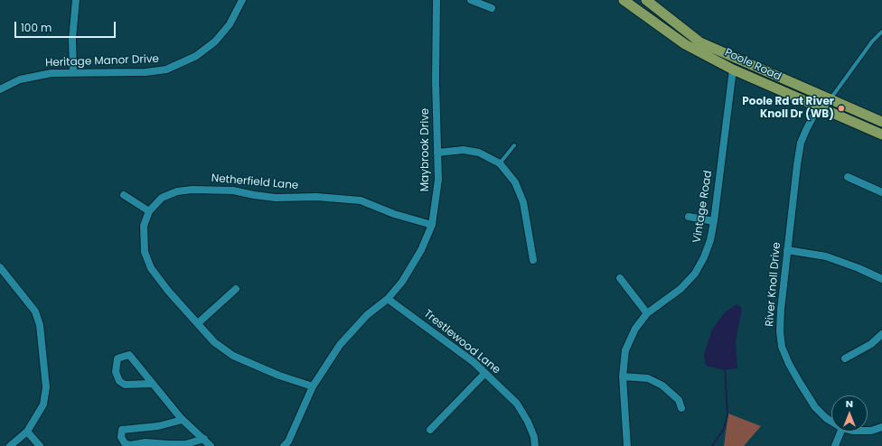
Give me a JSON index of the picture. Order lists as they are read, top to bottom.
{
  "streets": {
    "main road": ["Poole Road"],
    "street": [
      "Heritage Manor Drive",
      "Maybrook Drive",
      "Netherfield Lane",
      "Vintage Road",
      "River Knoll Drive",
      "Trestlewood Lane"
    ]
  },
  "crossings": [
    ["Poole Road", "Vintage Road"],
    ["Poole Road", "River Knoll Drive"],
    ["Maybrook Drive", "Netherfield Lane"],
    ["Maybrook Drive", "Trestlewood Lane"]
  ],
  "places": ["Poole Rd at River Knoll Dr (WB)"],
  "scale_bar": "100 m",
  "north": "top"
}
